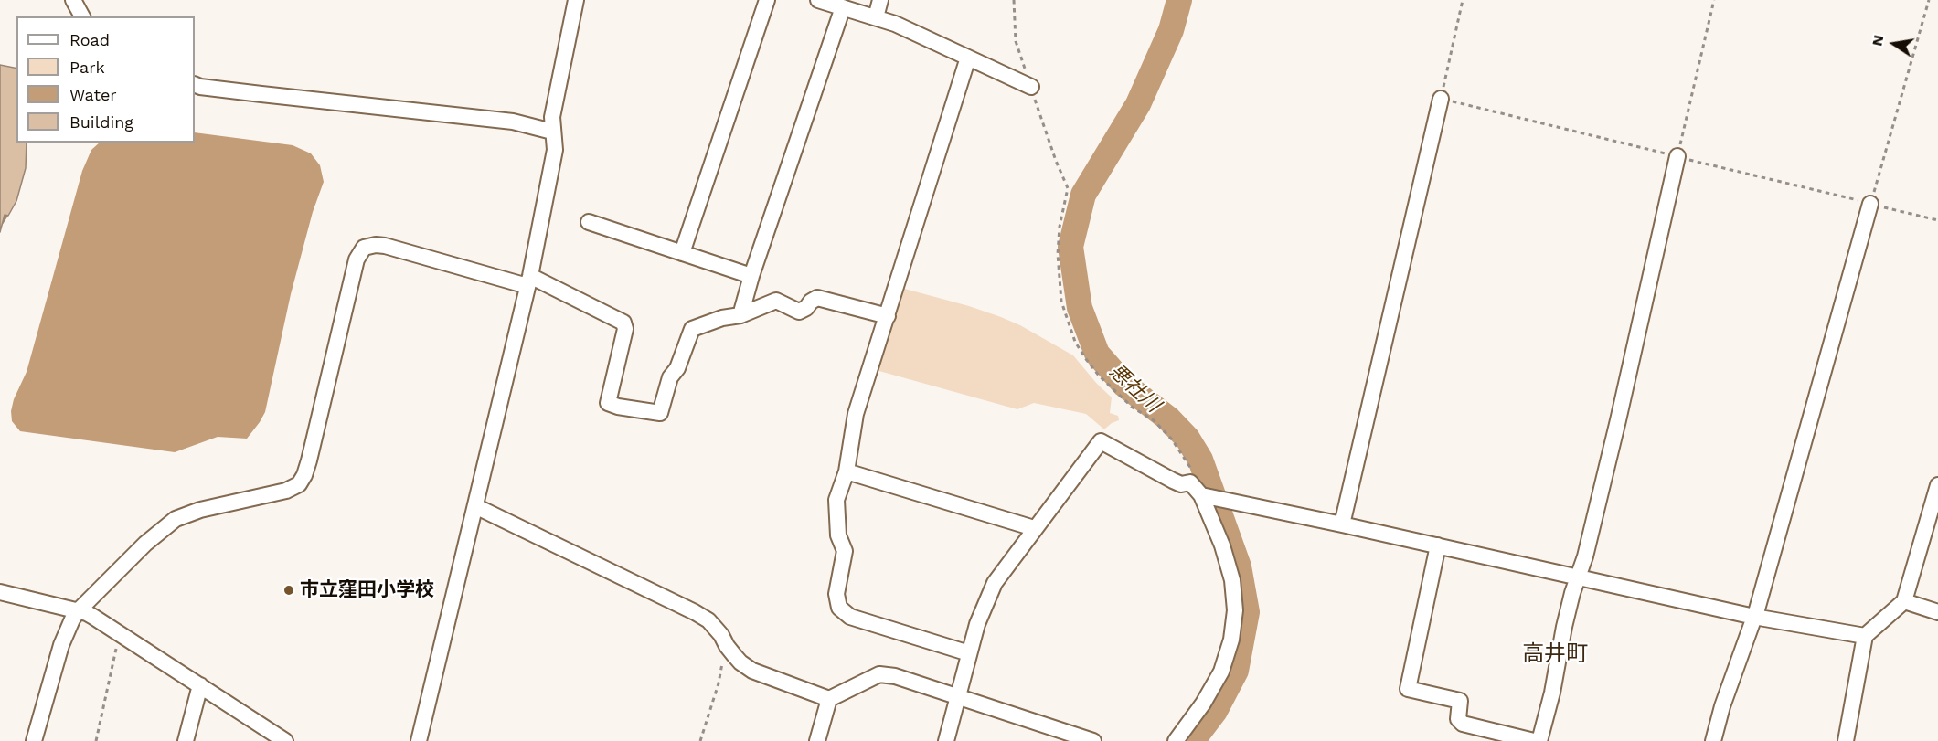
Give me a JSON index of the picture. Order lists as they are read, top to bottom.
{
  "districts": ["高井町"],
  "water": ["悪社川"],
  "places": ["市立窪田小学校"],
  "legend": [
    "Road",
    "Park",
    "Water",
    "Building"
  ],
  "north": "left"
}
